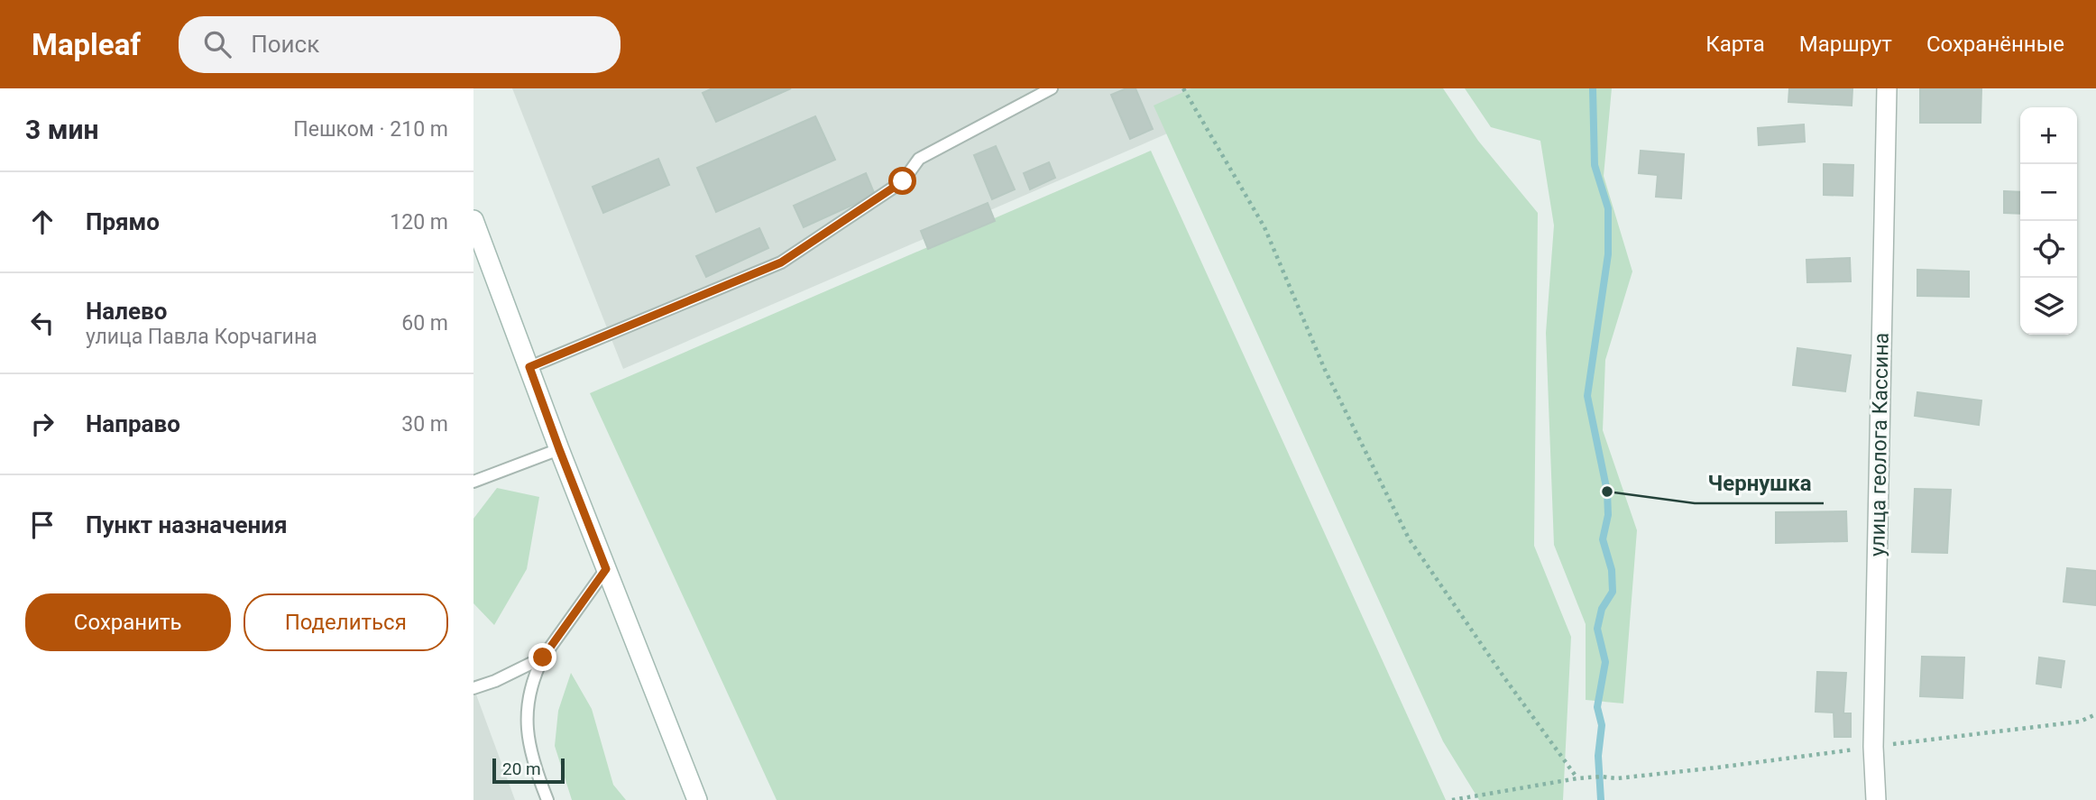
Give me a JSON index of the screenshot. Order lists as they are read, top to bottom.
{
  "streets": {
    "street": ["улица геолога Кассина"]
  },
  "places": ["Чернушка"],
  "scale_bar": "20 m",
  "page": {
    "header": "Mapleaf",
    "search": "Поиск",
    "nav": ["Карта", "Маршрут", "Сохранённые"],
    "heading": ["3 мин", "Пешком · 210 m"],
    "map_buttons": ["+", "−"],
    "list": [
      ["Прямо", "120 m"],
      ["Налево", "улица Павла Корчагина", "60 m"],
      ["Направо", "30 m"],
      "Пункт назначения"
    ],
    "buttons": ["Сохранить", "Поделиться"],
    "scale": "20 m"
  }
}
